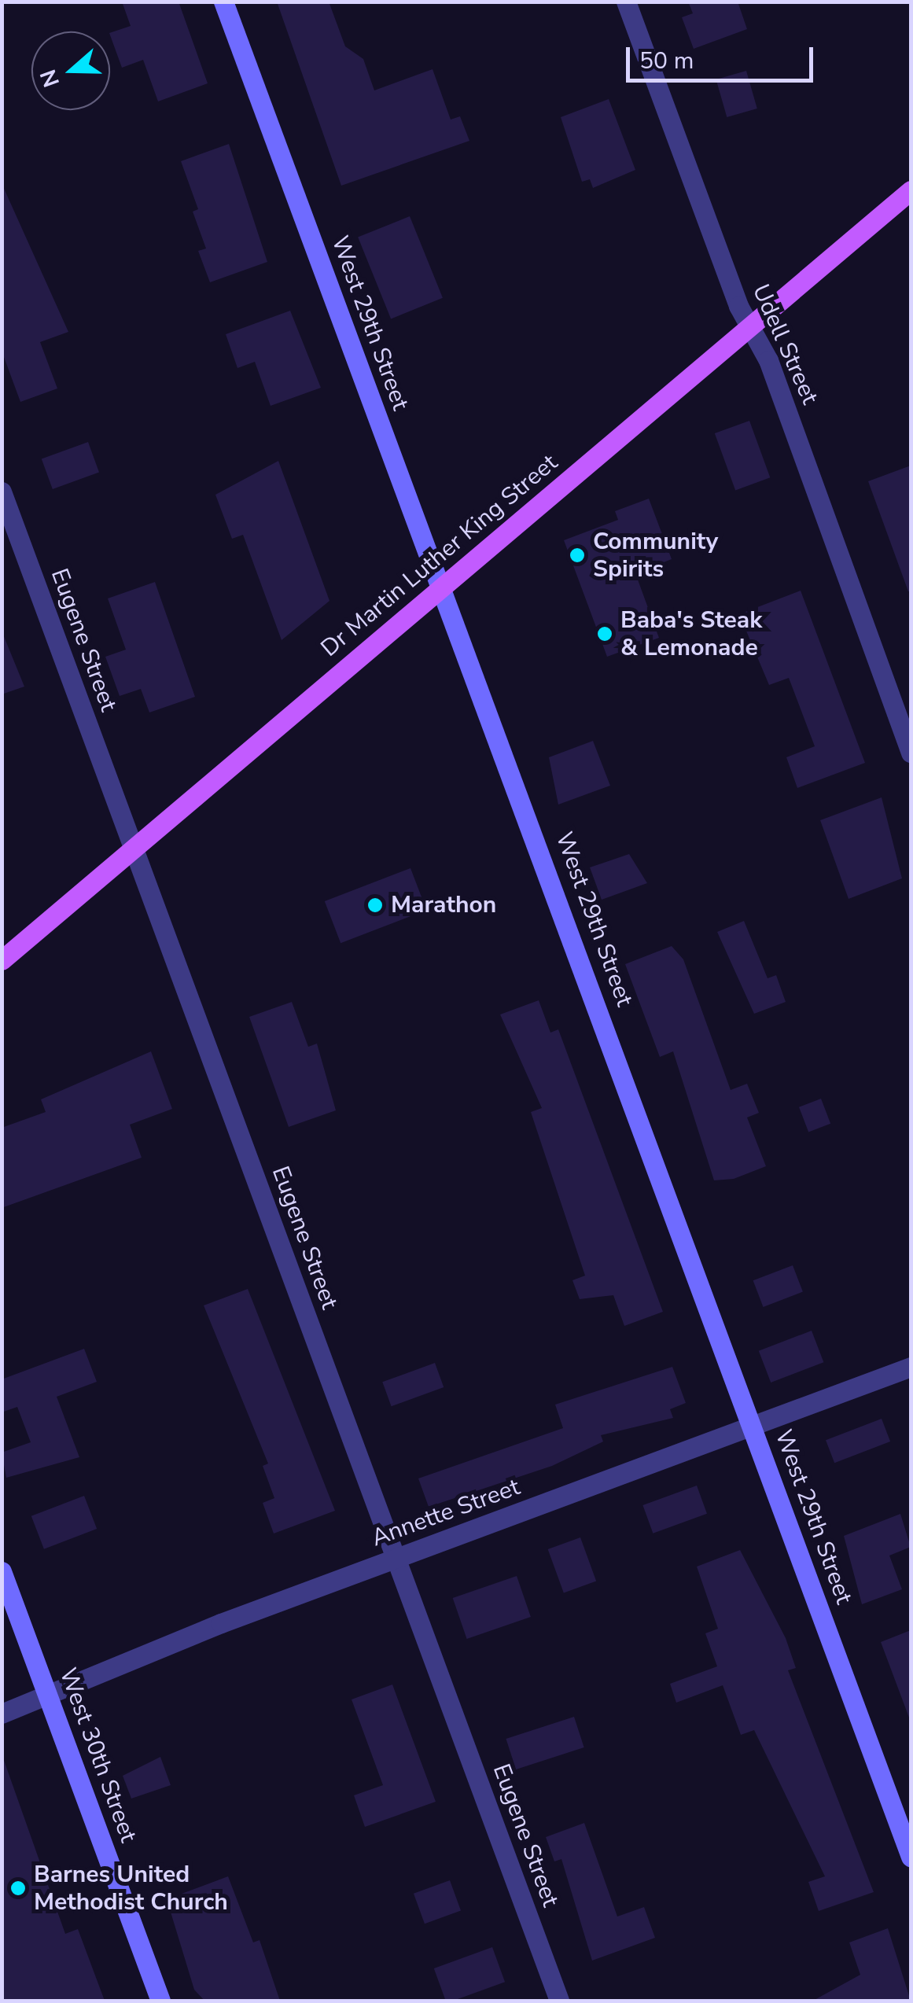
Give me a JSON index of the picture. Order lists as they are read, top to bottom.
{
  "streets": {
    "main road": ["West 29th Street", "Dr Martin Luther King Street", "West 30th Street"],
    "street": ["Udell Street", "Eugene Street", "Annette Street"]
  },
  "crossings": [
    ["West 29th Street", "Dr Martin Luther King Street"],
    ["West 29th Street", "Annette Street"],
    ["Udell Street", "Dr Martin Luther King Street"],
    ["Dr Martin Luther King Street", "Eugene Street"],
    ["Eugene Street", "Annette Street"],
    ["Annette Street", "West 30th Street"]
  ],
  "places": [
    "Community Spirits",
    "Baba's Steak & Lemonade",
    "Marathon",
    "Barnes United Methodist Church"
  ],
  "scale_bar": "50 m",
  "north": "left"
}
